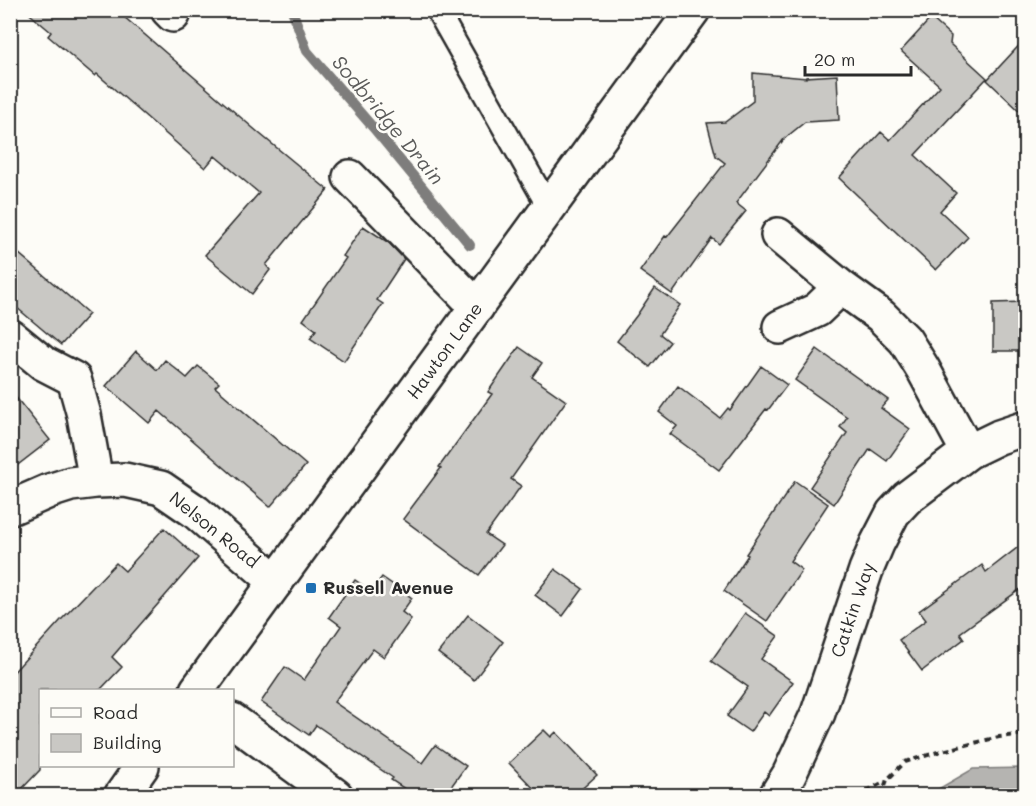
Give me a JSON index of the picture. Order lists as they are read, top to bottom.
{
  "streets": {
    "street": ["Hawton Lane", "Nelson Road", "Catkin Way"]
  },
  "crossings": [
    ["Hawton Lane", "Nelson Road"]
  ],
  "water": ["Sodbridge Drain"],
  "places": {
    "transit": ["Russell Avenue"]
  },
  "legend": ["Road", "Building"],
  "scale_bar": "20 m"
}
